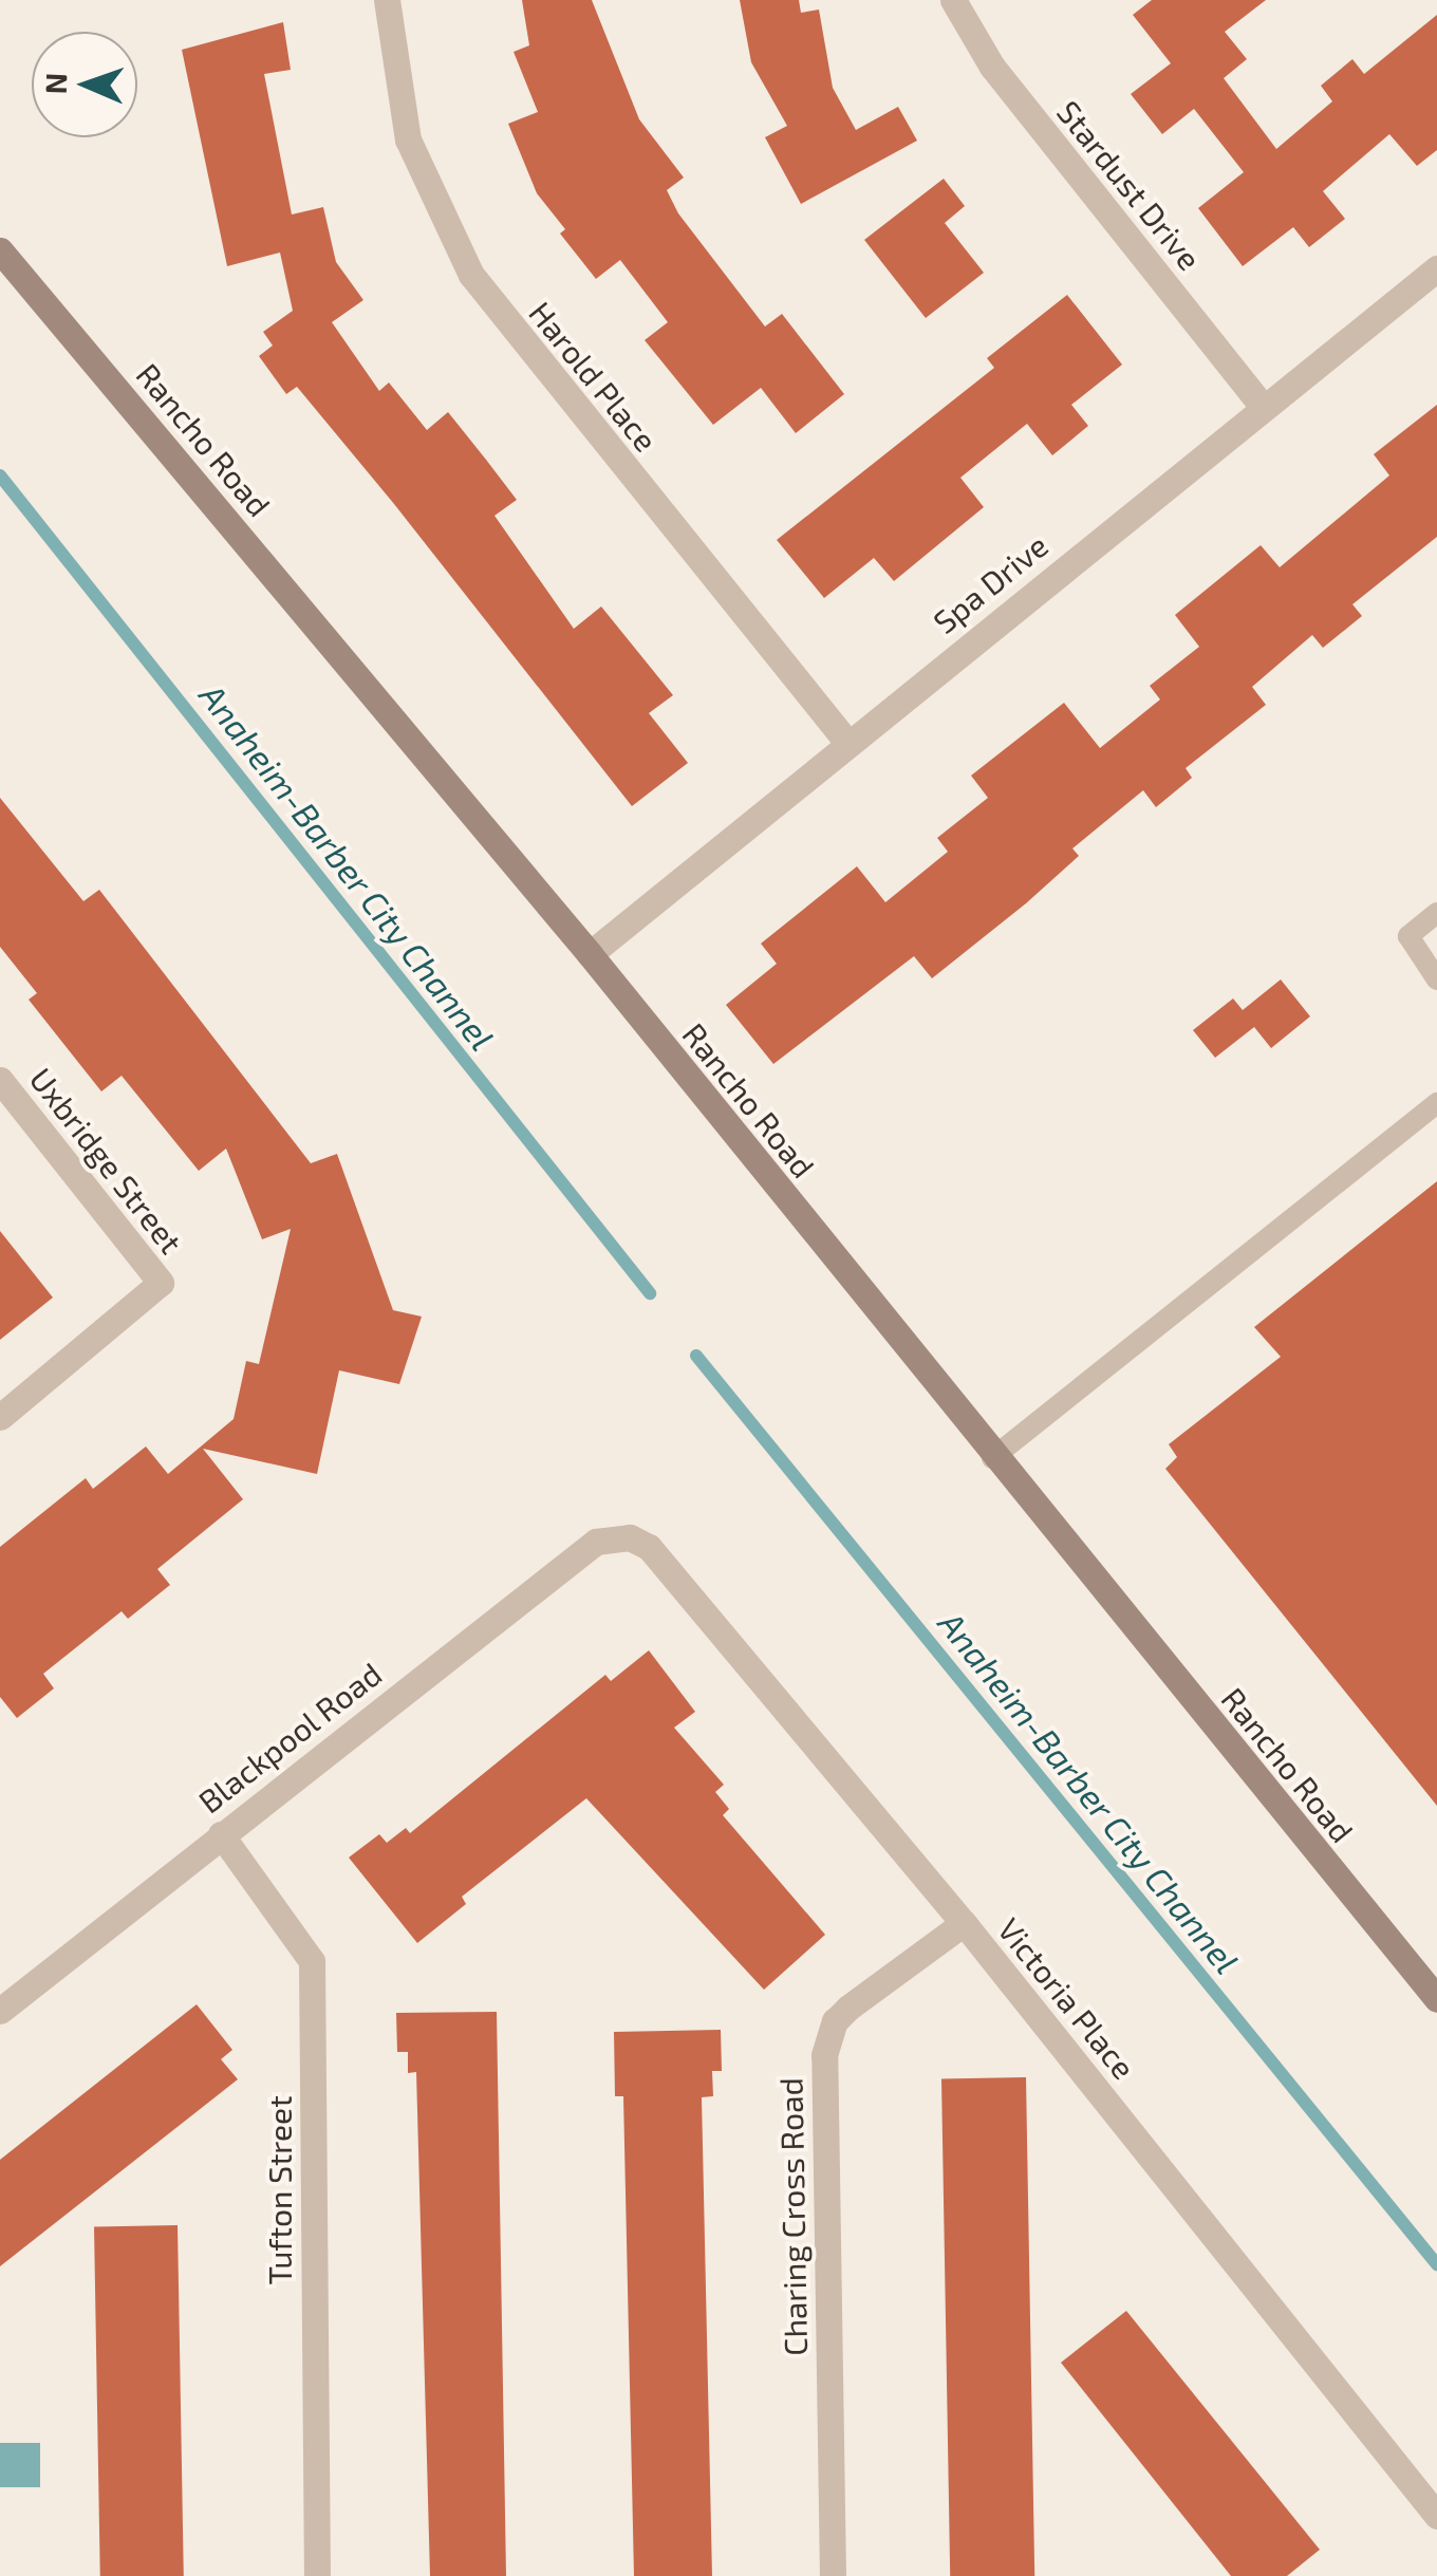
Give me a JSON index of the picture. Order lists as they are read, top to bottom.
{
  "streets": {
    "street": [
      "Stardust Drive",
      "Harold Place",
      "Rancho Road",
      "Spa Drive",
      "Uxbridge Street",
      "Blackpool Road",
      "Victoria Place",
      "Tufton Street",
      "Charing Cross Road"
    ]
  },
  "crossings": [
    ["Stardust Drive", "Spa Drive"],
    ["Harold Place", "Spa Drive"],
    ["Rancho Road", "Spa Drive"],
    ["Blackpool Road", "Victoria Place"],
    ["Blackpool Road", "Tufton Street"],
    ["Victoria Place", "Charing Cross Road"]
  ],
  "water": ["Anaheim-Barber City Channel"],
  "north": "left"
}
